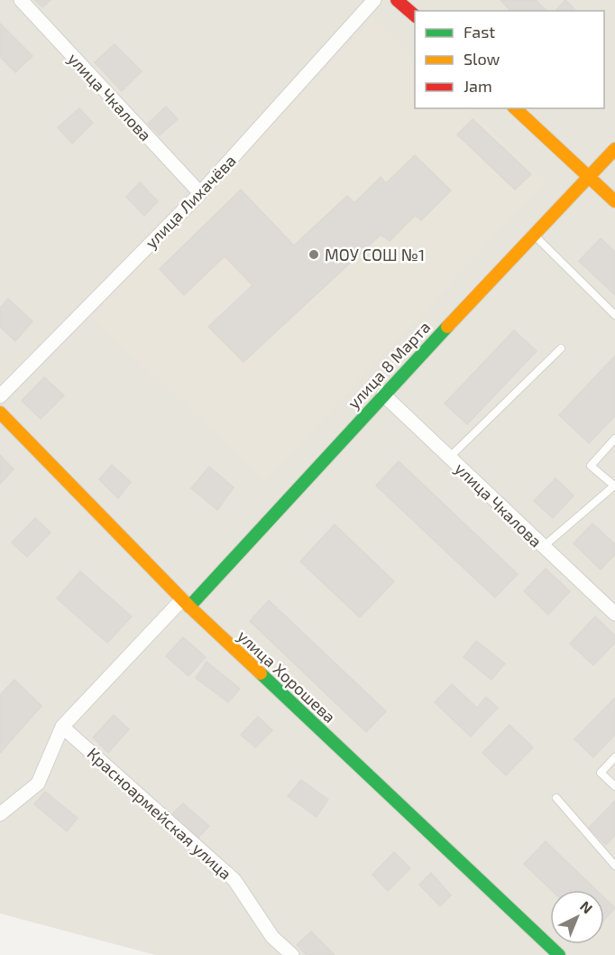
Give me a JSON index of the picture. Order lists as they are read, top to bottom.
{
  "streets": {
    "street": [
      "улица Чкалова",
      "улица Лихачёва",
      "улица 8 Марта",
      "улица Хорошева",
      "Красноармейская улица"
    ]
  },
  "crossings": [
    ["улица Чкалова", "улица Лихачёва"],
    ["улица Чкалова", "улица 8 Марта"],
    ["улица 8 Марта", "улица Хорошева"]
  ],
  "places": ["МОУ СОШ №1"],
  "legend": ["Fast", "Slow", "Jam"],
  "north": "top right"
}
